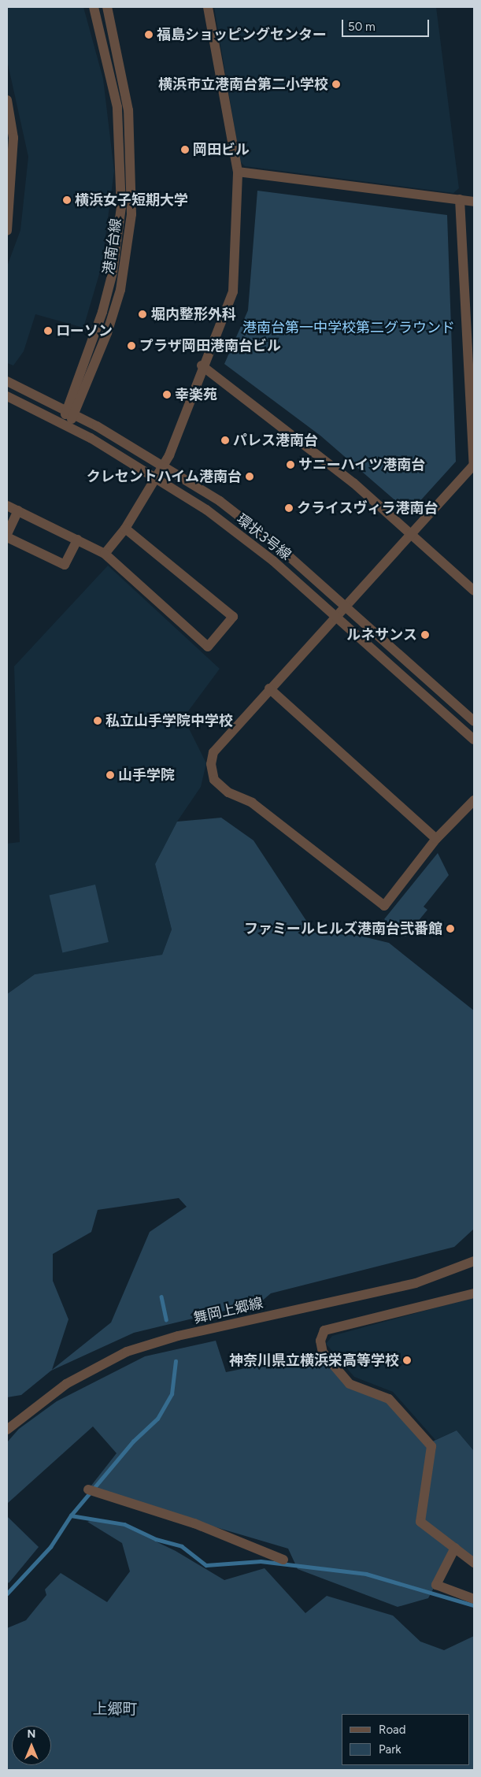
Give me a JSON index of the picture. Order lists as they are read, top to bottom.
{
  "streets": {
    "street": ["港南台線", "環状3号線", "舞岡上郷線"]
  },
  "crossings": [
    ["港南台線", "環状3号線"]
  ],
  "districts": ["上郷町"],
  "parks": ["港南台第一中学校第二グラウンド"],
  "places": [
    "福島ショッピングセンター",
    "横浜市立港南台第二小学校",
    "岡田ビル",
    "横浜女子短期大学",
    "堀内整形外科",
    "ローソン",
    "プラザ岡田港南台ビル",
    "幸楽苑",
    "パレス港南台",
    "サニーハイツ港南台",
    "クレセントハイム港南台",
    "クライスヴィラ港南台",
    "ルネサンス",
    "私立山手学院中学校",
    "山手学院",
    "ファミールヒルズ港南台弐番館",
    "神奈川県立横浜栄高等学校"
  ],
  "legend": ["Road", "Park"],
  "scale_bar": "50 m",
  "north": "top"
}
